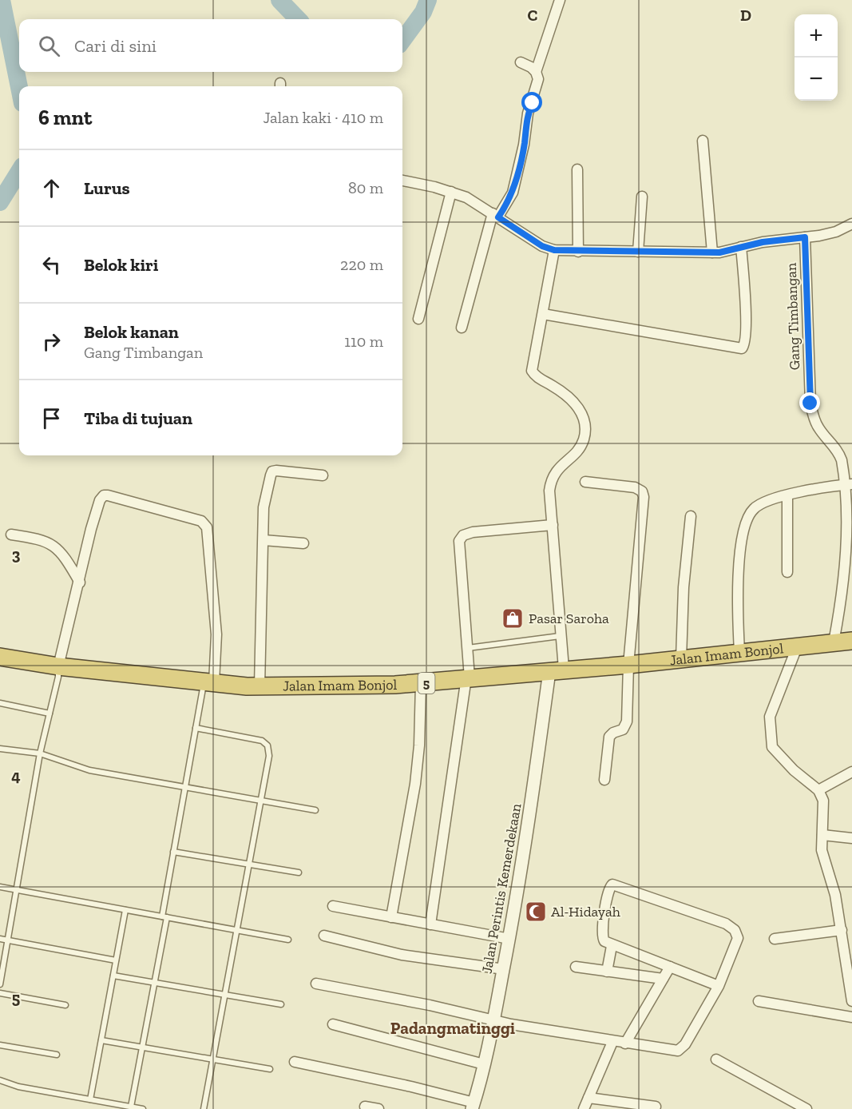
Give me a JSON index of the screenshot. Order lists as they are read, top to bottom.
{
  "streets": {
    "highway": ["Jalan Imam Bonjol", "5"],
    "street": ["Gang Timbangan", "Jalan Perintis Kemerdekaan"]
  },
  "crossings": [
    ["Gang Timbangan", "Jalan Imam Bonjol"],
    ["Jalan Imam Bonjol", "Jalan Perintis Kemerdekaan"]
  ],
  "districts": ["Padangmatinggi"],
  "places": {
    "shop": ["Pasar Saroha"],
    "mosque": ["Al-Hidayah"]
  },
  "page": {
    "map_buttons": ["+", "−"],
    "search": "Cari di sini",
    "heading": ["6 mnt", "Jalan kaki · 410 m"],
    "list": [
      ["Lurus", "80 m"],
      ["Belok kiri", "220 m"],
      ["Belok kanan", "Gang Timbangan", "110 m"],
      "Tiba di tujuan"
    ]
  },
  "grid": {
    "columns": ["C", "D"],
    "rows": ["3", "4", "5"]
  }
}
